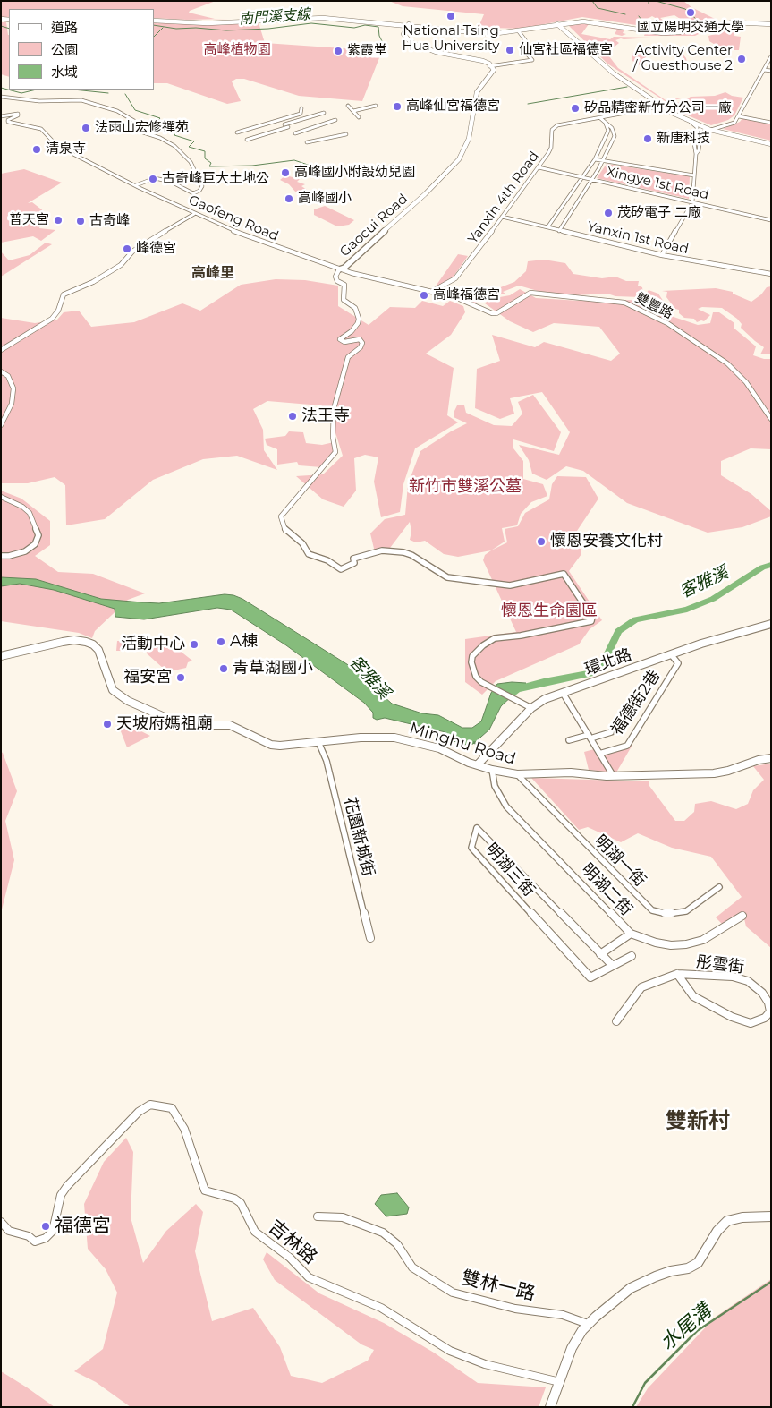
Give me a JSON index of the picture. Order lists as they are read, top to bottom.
{
  "streets": {
    "street": [
      "Xingye 1st Road",
      "Yanxin 4th Road",
      "Gaofeng Road",
      "Gaocui Road",
      "Yanxin 1st Road",
      "雙豐路",
      "環北路",
      "福德街2巷",
      "Minghu Road",
      "花園新城街",
      "明湖一街",
      "明湖三街",
      "明湖二街",
      "彤雲街",
      "吉林路",
      "雙林一路"
    ]
  },
  "crossings": [
    ["Xingye 1st Road", "Yanxin 4th Road"],
    ["Yanxin 4th Road", "Gaofeng Road"],
    ["Yanxin 4th Road", "Yanxin 1st Road"],
    ["Gaofeng Road", "Gaocui Road"],
    ["Gaofeng Road", "雙豐路"],
    ["環北路", "福德街2巷"],
    ["環北路", "Minghu Road"],
    ["Minghu Road", "花園新城街"],
    ["Minghu Road", "明湖一街"],
    ["Minghu Road", "明湖二街"]
  ],
  "districts": ["高峰里", "雙新村"],
  "water": ["南門溪支線", "客雅溪", "水尾溝"],
  "parks": ["高峰植物園", "新竹市雙溪公墓", "懷恩生命園區"],
  "places": [
    "國立陽明交通大學",
    "National Tsing Hua University",
    "仙宮社區福德宮",
    "紫霞堂",
    "Activity Center / Guesthouse 2",
    "高峰仙宮福德宮",
    "矽品精密新竹分公司一廠",
    "法雨山宏修禪苑",
    "新唐科技",
    "清泉寺",
    "高峰國小附設幼兒園",
    "古奇峰巨大土地公",
    "高峰國小",
    "茂矽電子 二廠",
    "普天宮",
    "古奇峰",
    "峰德宮",
    "高峰福德宮",
    "法王寺",
    "懷恩安養文化村",
    "A棟",
    "活動中心",
    "青草湖國小",
    "福安宮",
    "天坡府媽祖廟",
    "福德宮"
  ],
  "legend": ["道路", "公園", "水域"]
}
